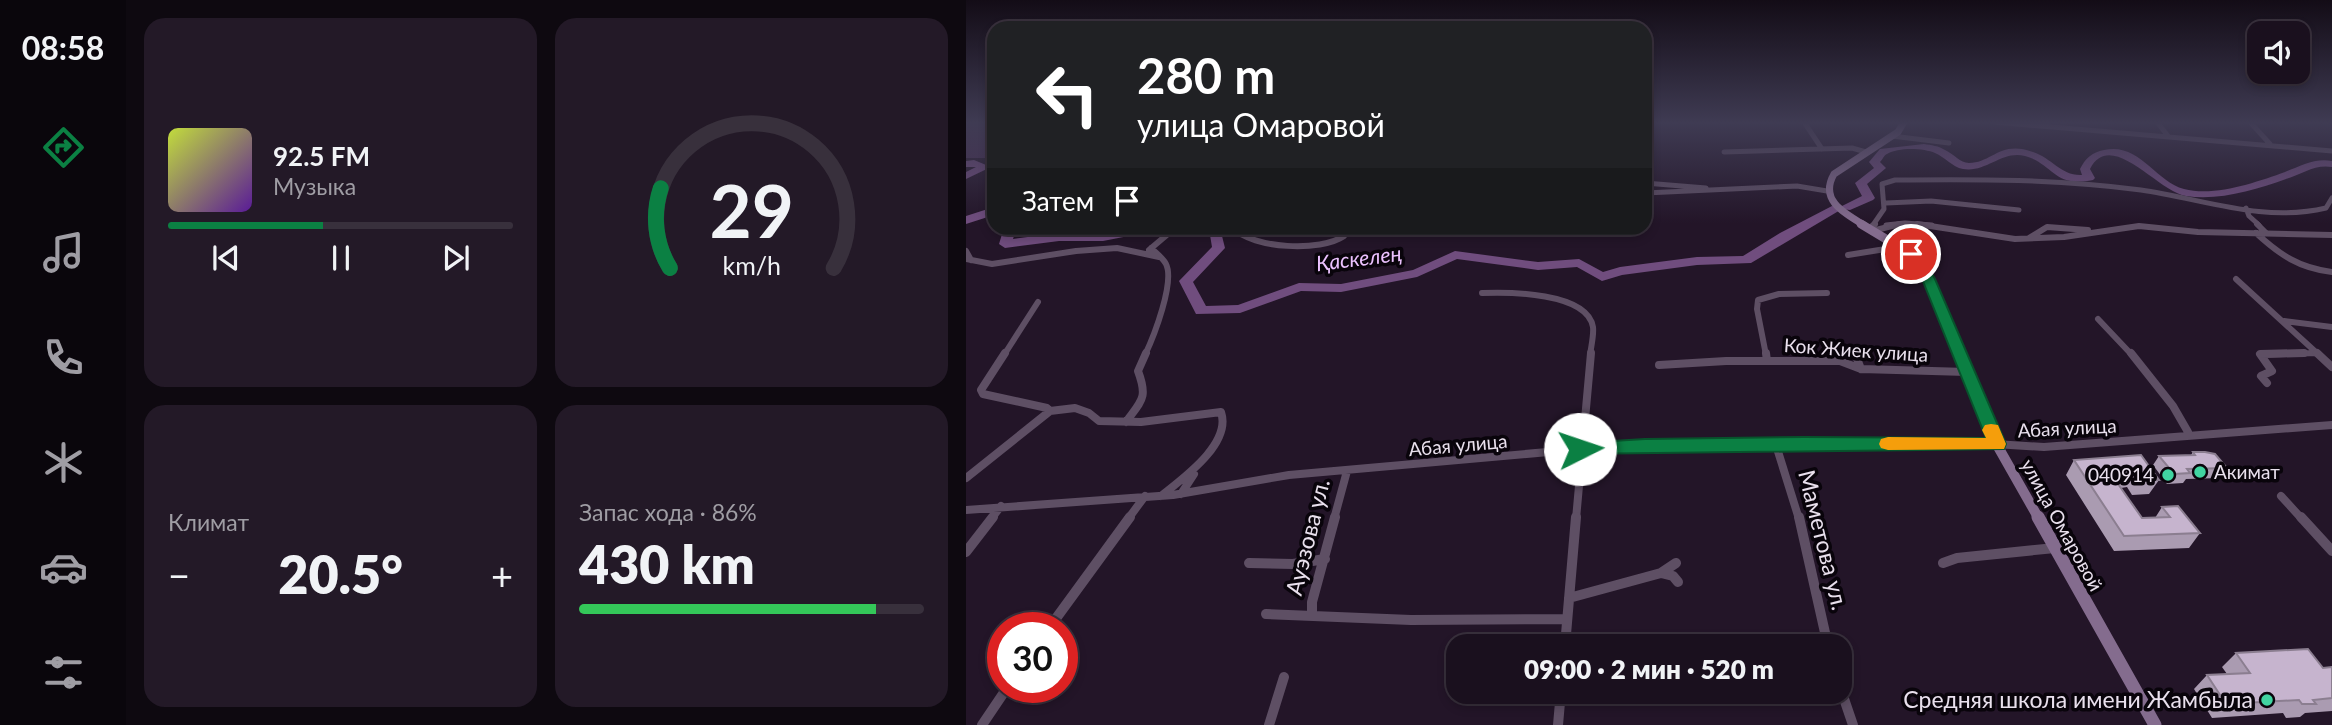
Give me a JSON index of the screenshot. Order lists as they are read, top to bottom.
{
  "streets": {
    "street": [
      "Кок Жиек улица",
      "Абая улица",
      "улица Омаровой",
      "Ауэзова ул.",
      "Маметова ул."
    ]
  },
  "crossings": [
    ["Кок Жиек улица", "улица Омаровой"],
    ["Абая улица", "улица Омаровой"],
    ["Абая улица", "Ауэзова ул."],
    ["Абая улица", "Маметова ул."]
  ],
  "water": ["Қаскелең"],
  "places": ["Акимат", "040914", "Средняя школа имени Жамбыла"],
  "page": {
    "tabs": "08:58",
    "turn": ["280 m", "улица Омаровой"],
    "song": ["92.5 FM", "Музыка"],
    "then": "Затем",
    "tile": [
      "Климат",
      ["Запас хода · 86%", "430 km"]
    ],
    "heat": ["−", "20.5°", "+"],
    "limit": "30",
    "trip": "09:00 · 2 мин · 520 m",
    "gauge": ["29", "km/h"]
  }
}
